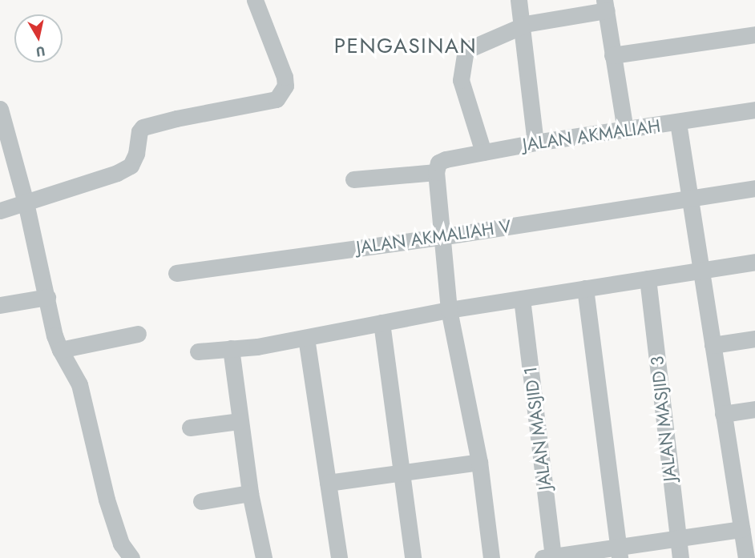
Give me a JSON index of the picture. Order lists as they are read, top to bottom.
{
  "streets": {
    "street": [
      "JALAN AKMALIAH",
      "JALAN AKMALIAH V",
      "JALAN MASJID 3",
      "JALAN MASJID 1"
    ]
  },
  "districts": ["PENGASINAN"],
  "north": "bottom"
}
